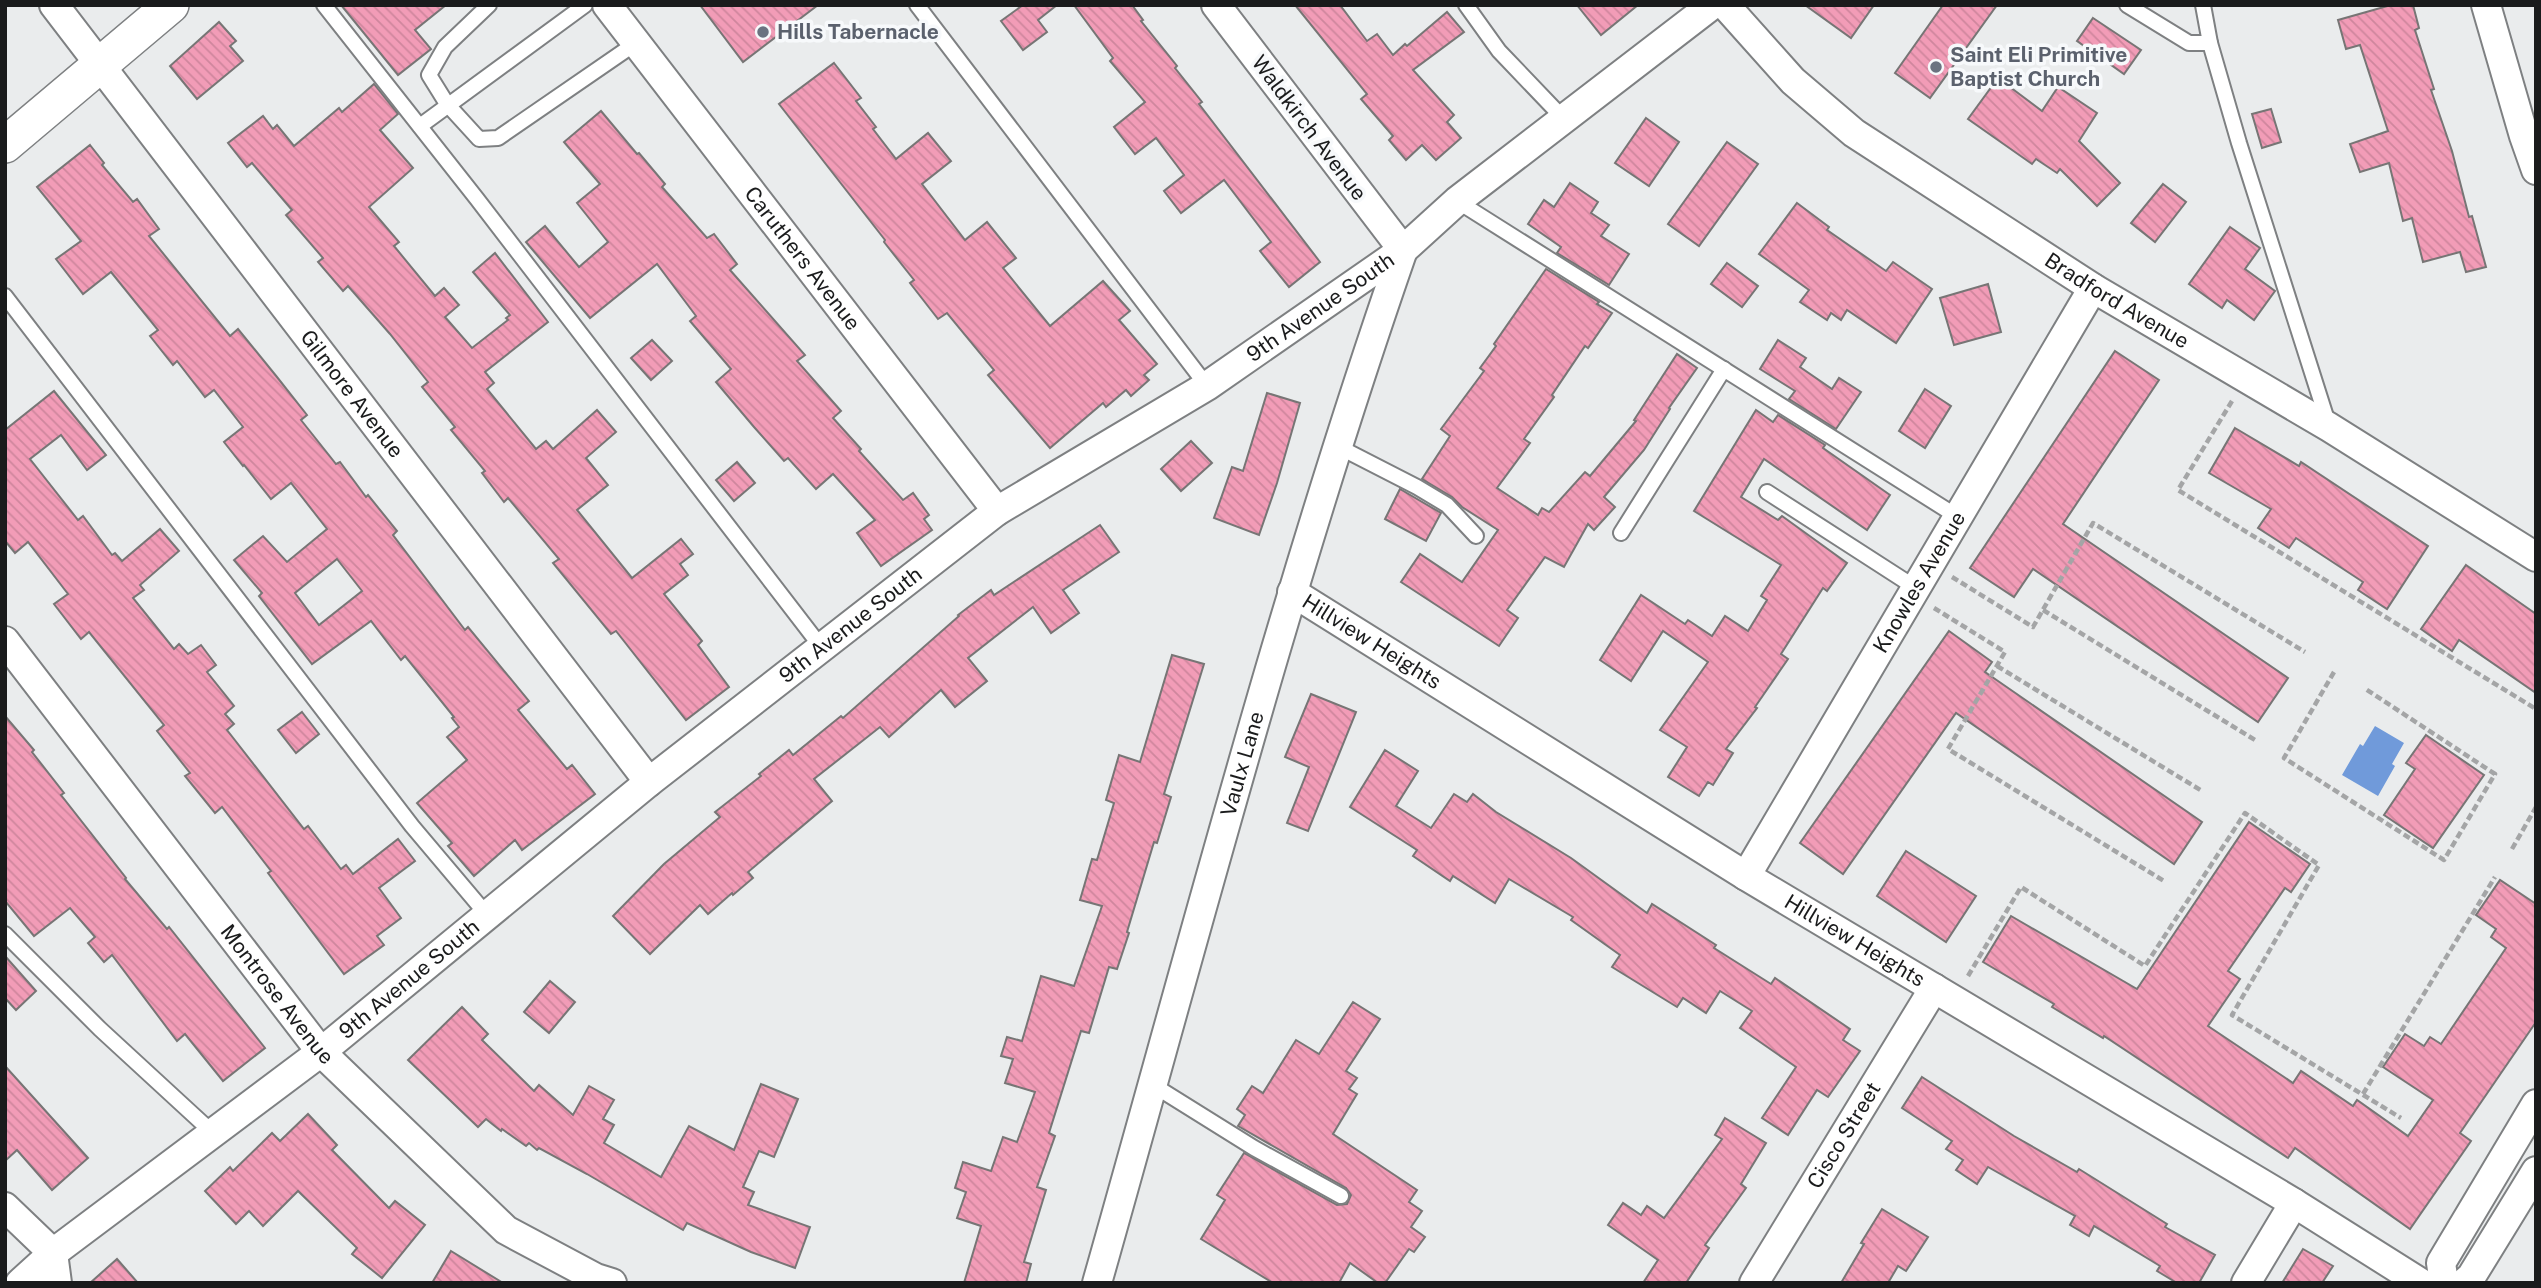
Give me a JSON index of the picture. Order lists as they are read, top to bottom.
{
  "streets": {
    "street": [
      "Waldkirch Avenue",
      "Caruthers Avenue",
      "Bradford Avenue",
      "9th Avenue South",
      "Gilmore Avenue",
      "Knowles Avenue",
      "Hillview Heights",
      "Vaulx Lane",
      "Montrose Avenue",
      "Cisco Street"
    ]
  },
  "crossings": [
    ["Waldkirch Avenue", "9th Avenue South"],
    ["Waldkirch Avenue", "Vaulx Lane"],
    ["Caruthers Avenue", "9th Avenue South"],
    ["Bradford Avenue", "Knowles Avenue"],
    ["9th Avenue South", "Gilmore Avenue"],
    ["9th Avenue South", "Vaulx Lane"],
    ["9th Avenue South", "Montrose Avenue"],
    ["Knowles Avenue", "Hillview Heights"],
    ["Hillview Heights", "Vaulx Lane"],
    ["Hillview Heights", "Cisco Street"]
  ],
  "places": ["Hills Tabernacle", "Saint Eli Primitive Baptist Church"]
}
